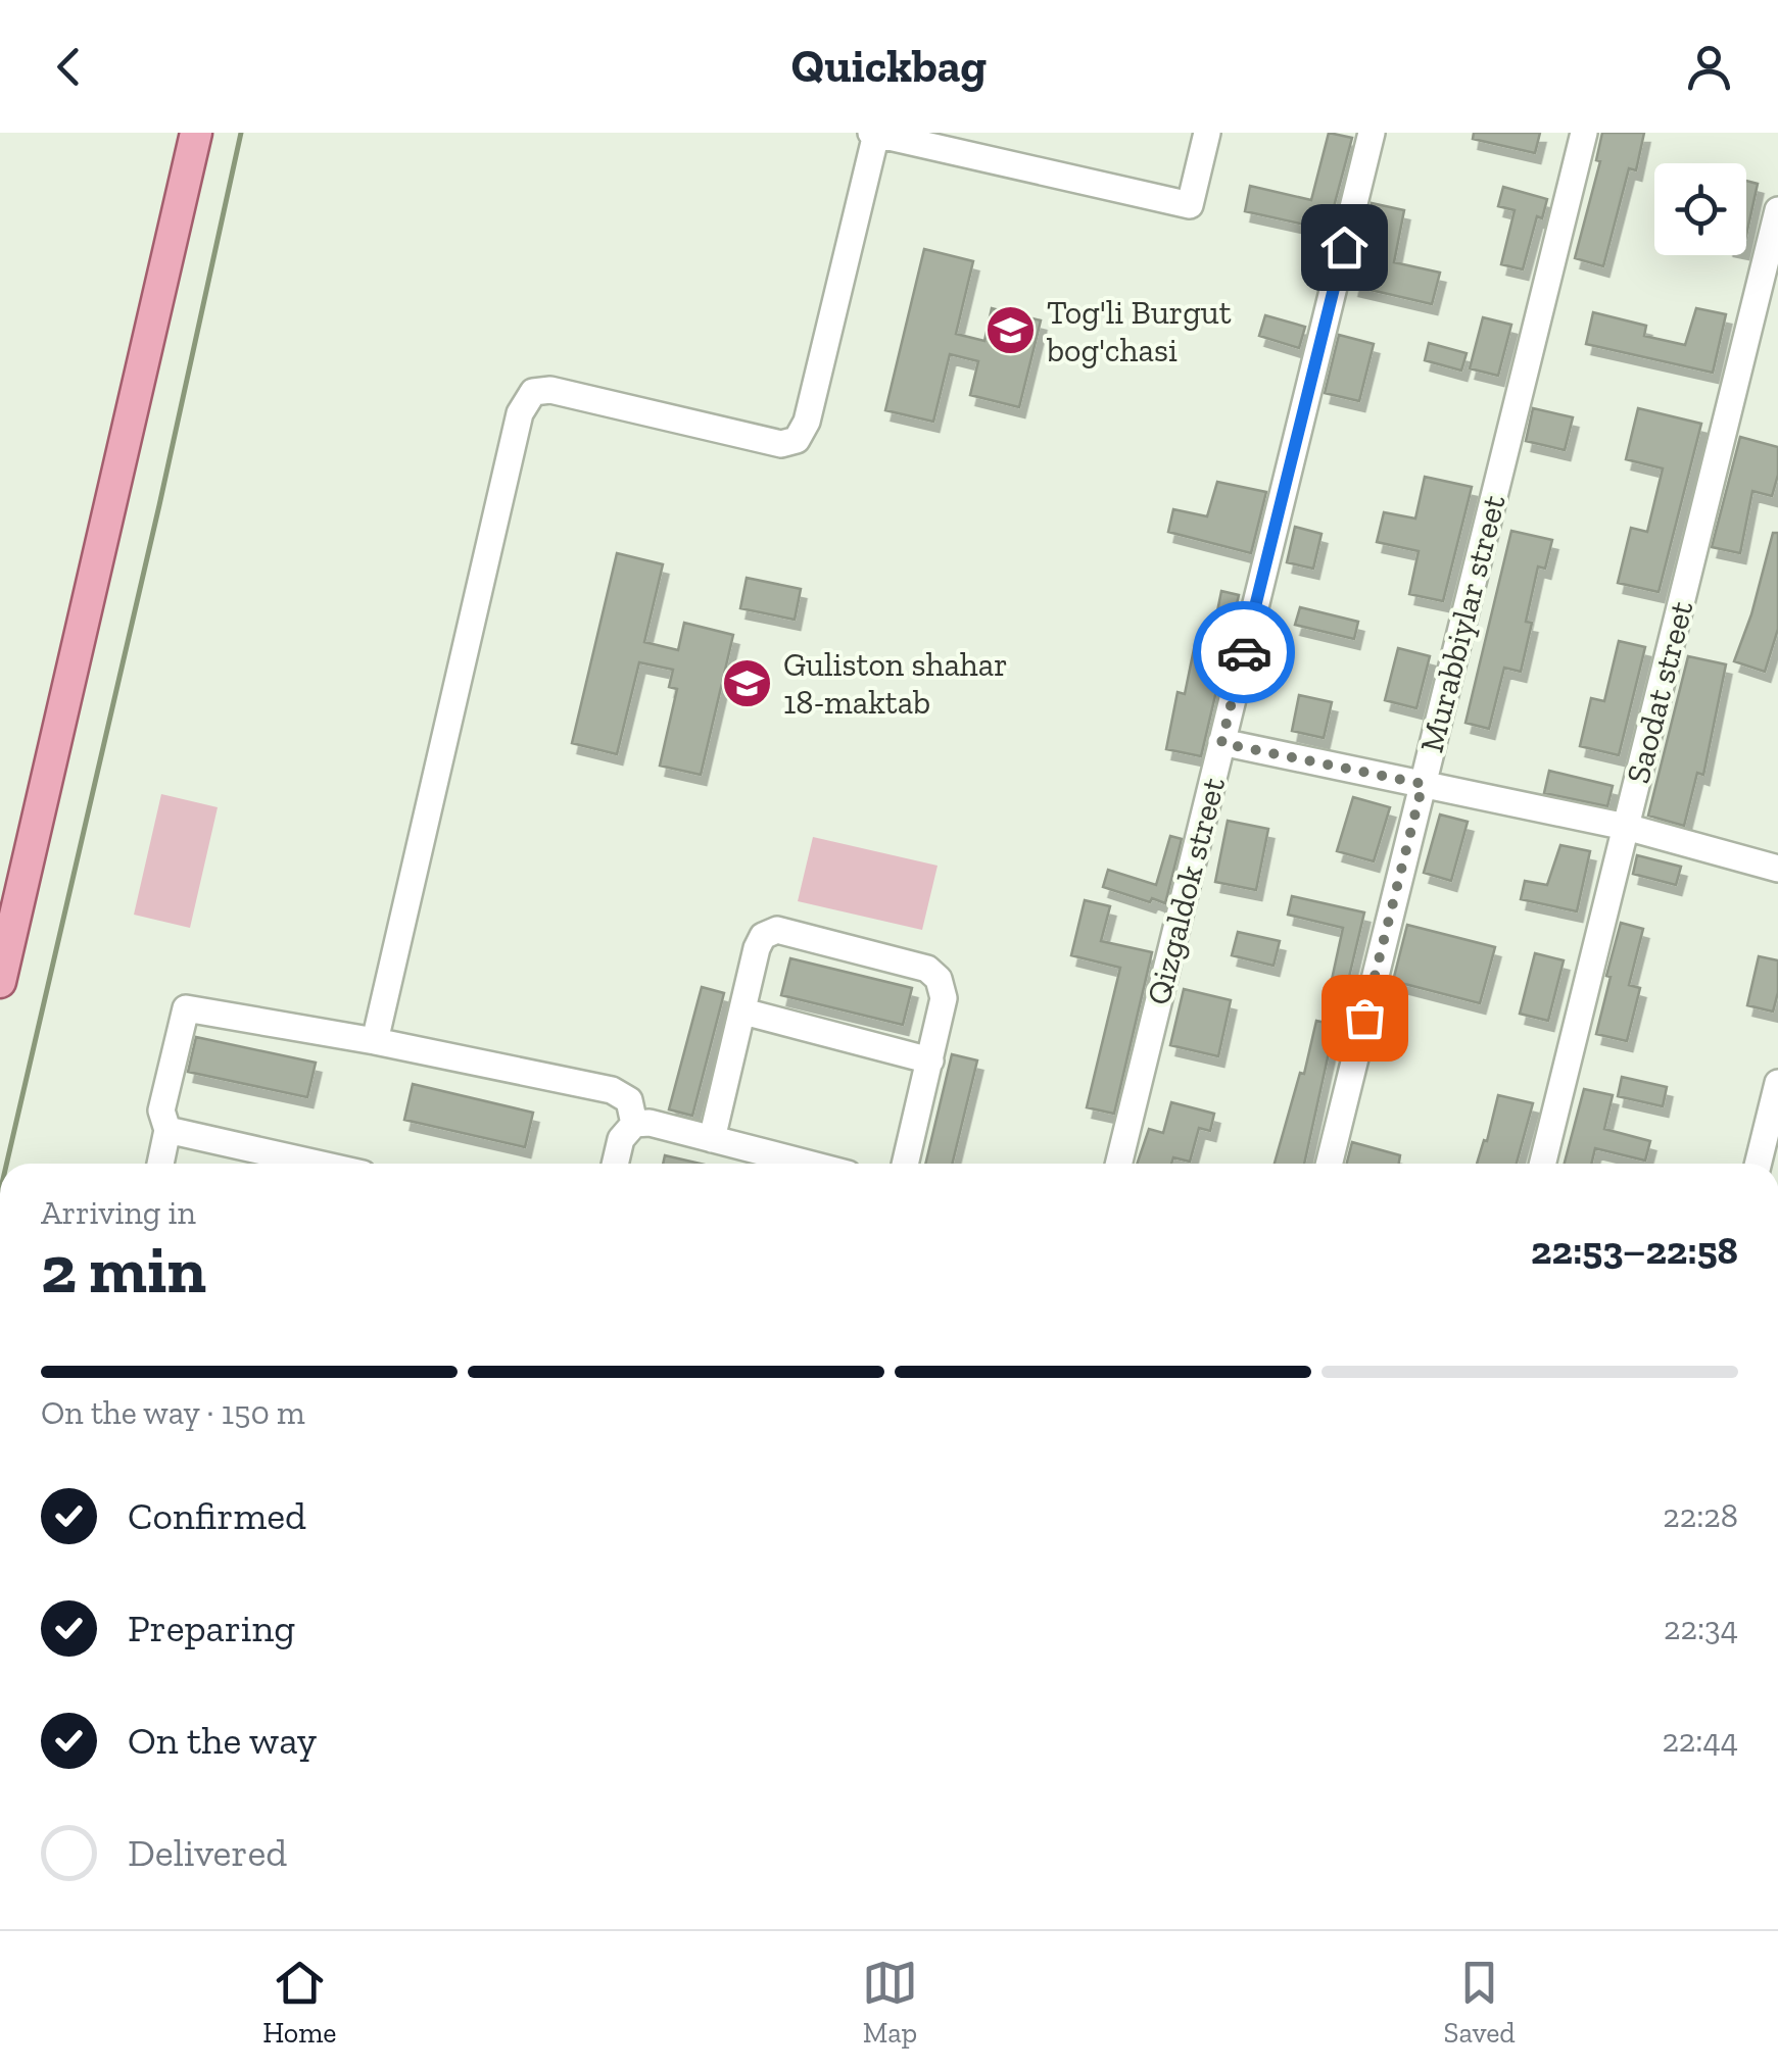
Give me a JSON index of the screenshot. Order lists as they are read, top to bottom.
{
  "streets": {
    "street": ["Murabbiylar street", "Saodat street", "Qizgaldok street"]
  },
  "places": {
    "school or university": ["Tog'li Burgut bog'chasi", "Guliston shahar 18-maktab"]
  },
  "page": {
    "header": "Quickbag",
    "heading": ["2 min", "Arriving in", "22:53–22:58"],
    "bar": "On the way · 150 m",
    "list": [
      ["Confirmed", "22:28"],
      ["Preparing", "22:34"],
      ["On the way", "22:44"],
      "Delivered"
    ],
    "tabs": ["Home", "Map", "Saved"]
  }
}
